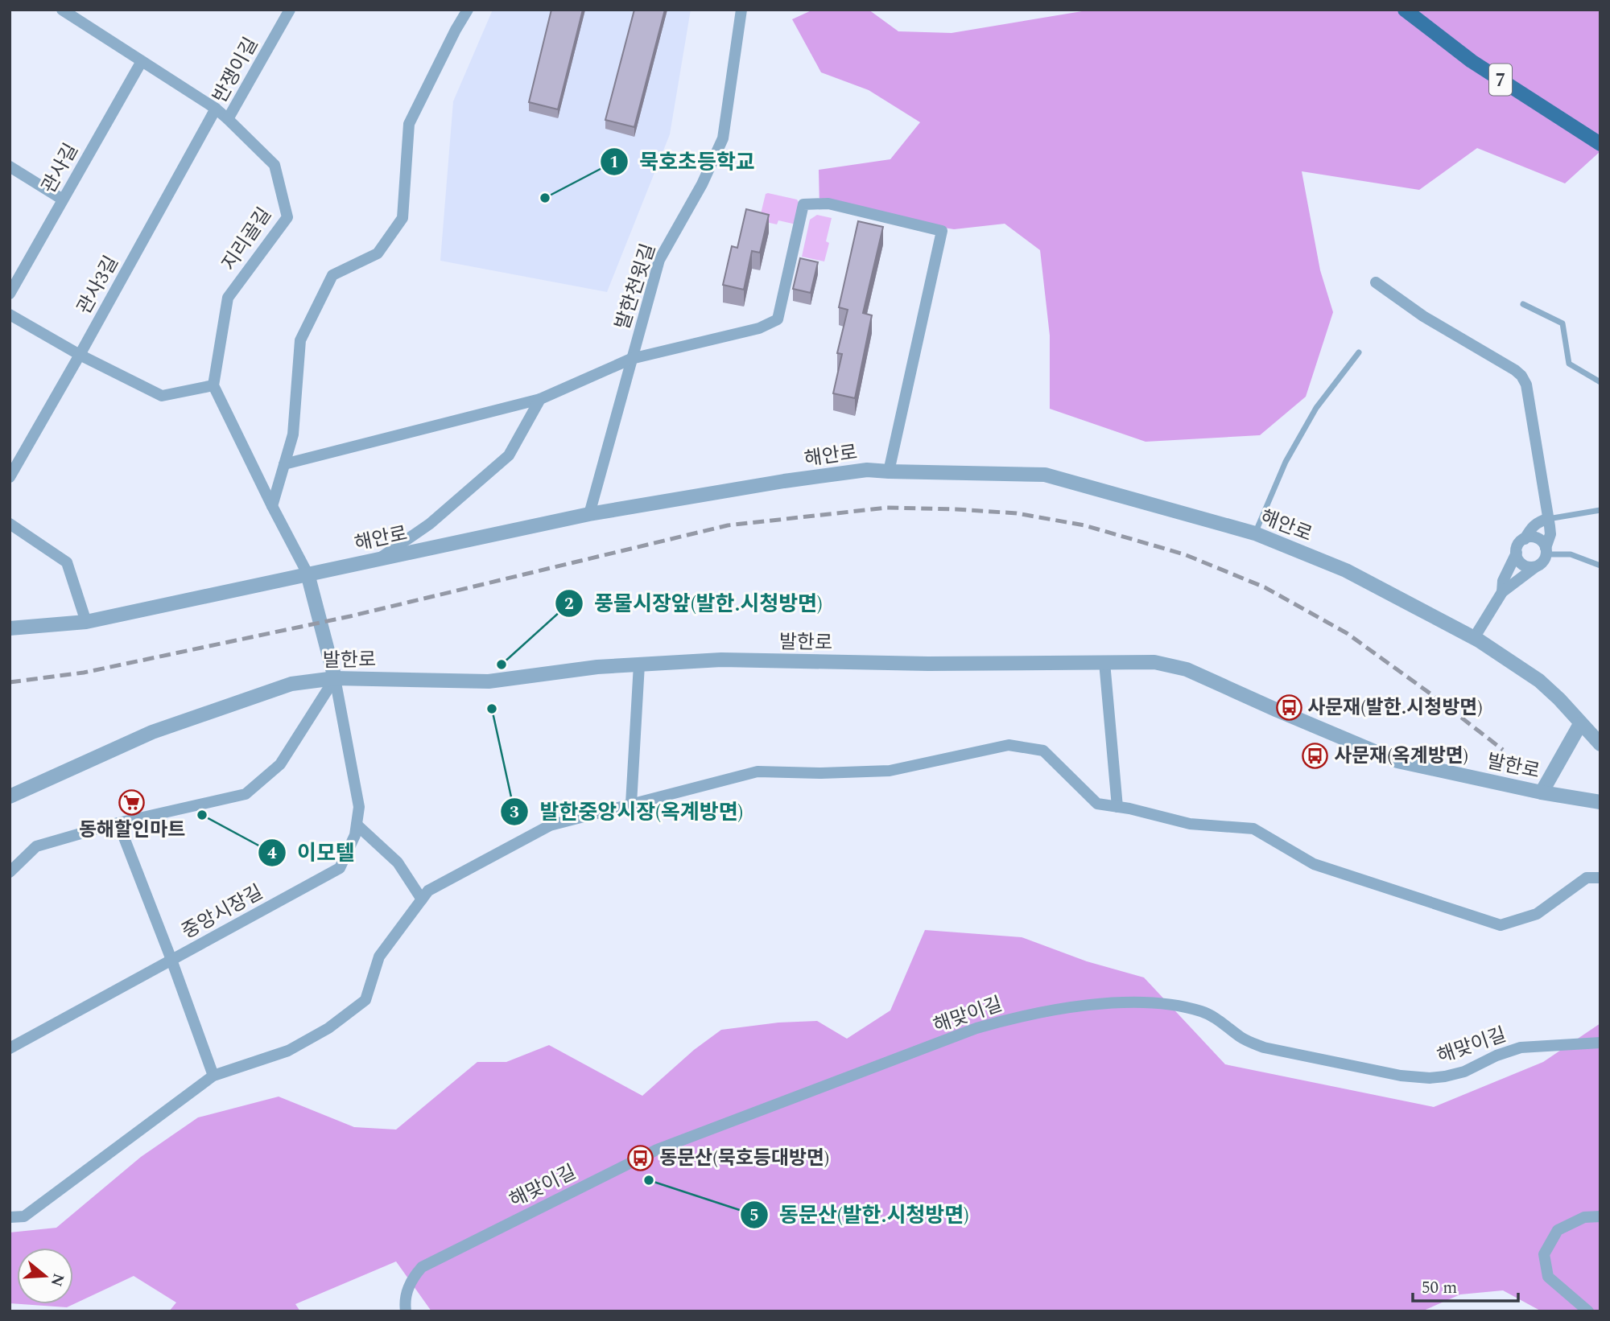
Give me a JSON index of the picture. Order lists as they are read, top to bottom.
{
  "streets": {
    "main road": ["7"],
    "street": [
      "반쟁이길",
      "관사길",
      "지리골길",
      "관사3길",
      "발한천윗길",
      "해안로",
      "발한로",
      "중앙시장길",
      "해맞이길"
    ]
  },
  "crossings": [
    ["반쟁이길", "지리골길"],
    ["관사길", "지리골길"],
    ["지리골길", "관사3길"],
    ["발한천윗길", "해안로"],
    ["발한로", "중앙시장길"]
  ],
  "places": {
    "other": [
      "묵호초등학교",
      "풍물시장앞(발한.시청방면)",
      "발한중앙시장(옥계방면)",
      "이모텔",
      "동문산(발한.시청방면)"
    ],
    "bus stop": ["사문재(발한.시청방면)", "사문재(옥계방면)", "동문산(묵호등대방면)"],
    "supermarket": ["동해할인마트"]
  },
  "scale_bar": "50 m",
  "north": "right"
}
